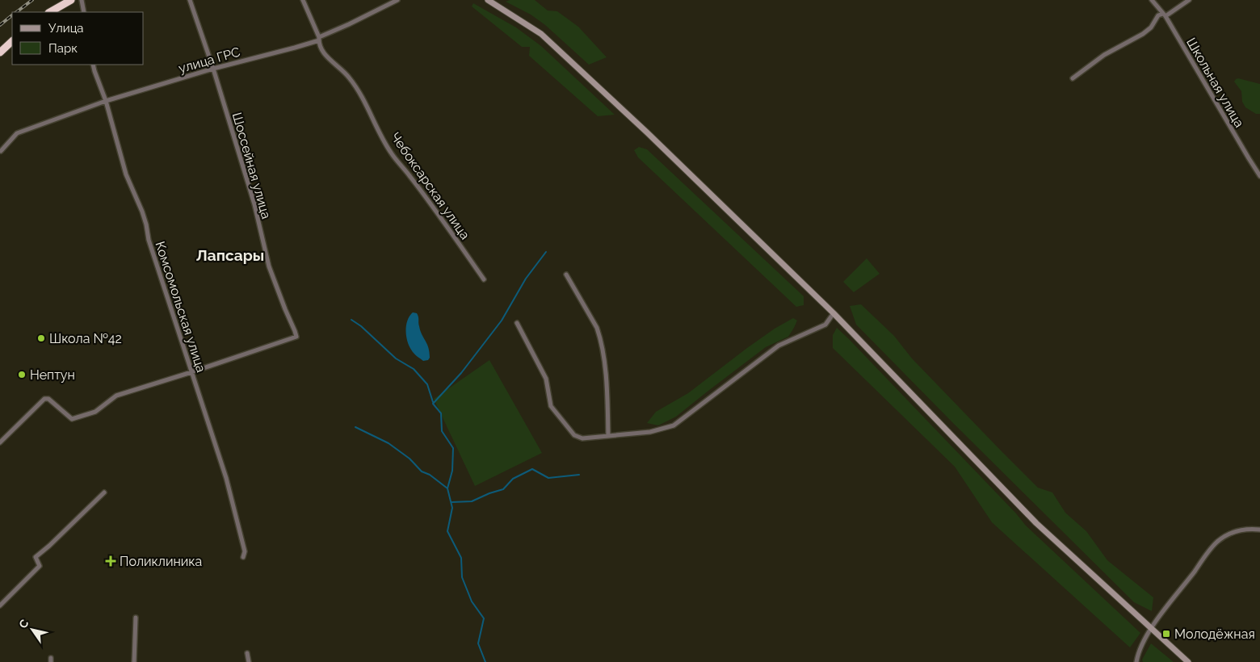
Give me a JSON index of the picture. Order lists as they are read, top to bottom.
{
  "streets": {
    "street": [
      "улица ГРС",
      "Школьная улица",
      "Шоссейная улица",
      "Чебоксарская улица",
      "Комсомольская улица"
    ]
  },
  "crossings": [
    ["улица ГРС", "Шоссейная улица"],
    ["улица ГРС", "Чебоксарская улица"],
    ["улица ГРС", "Комсомольская улица"],
    ["Шоссейная улица", "Комсомольская улица"]
  ],
  "districts": ["Лапсары"],
  "places": {
    "other": ["Школа №42", "Нептун"],
    "health": ["Поликлиника"],
    "transit": ["Молодёжная"]
  },
  "legend": ["Улица", "Парк"],
  "north": "top left"
}
